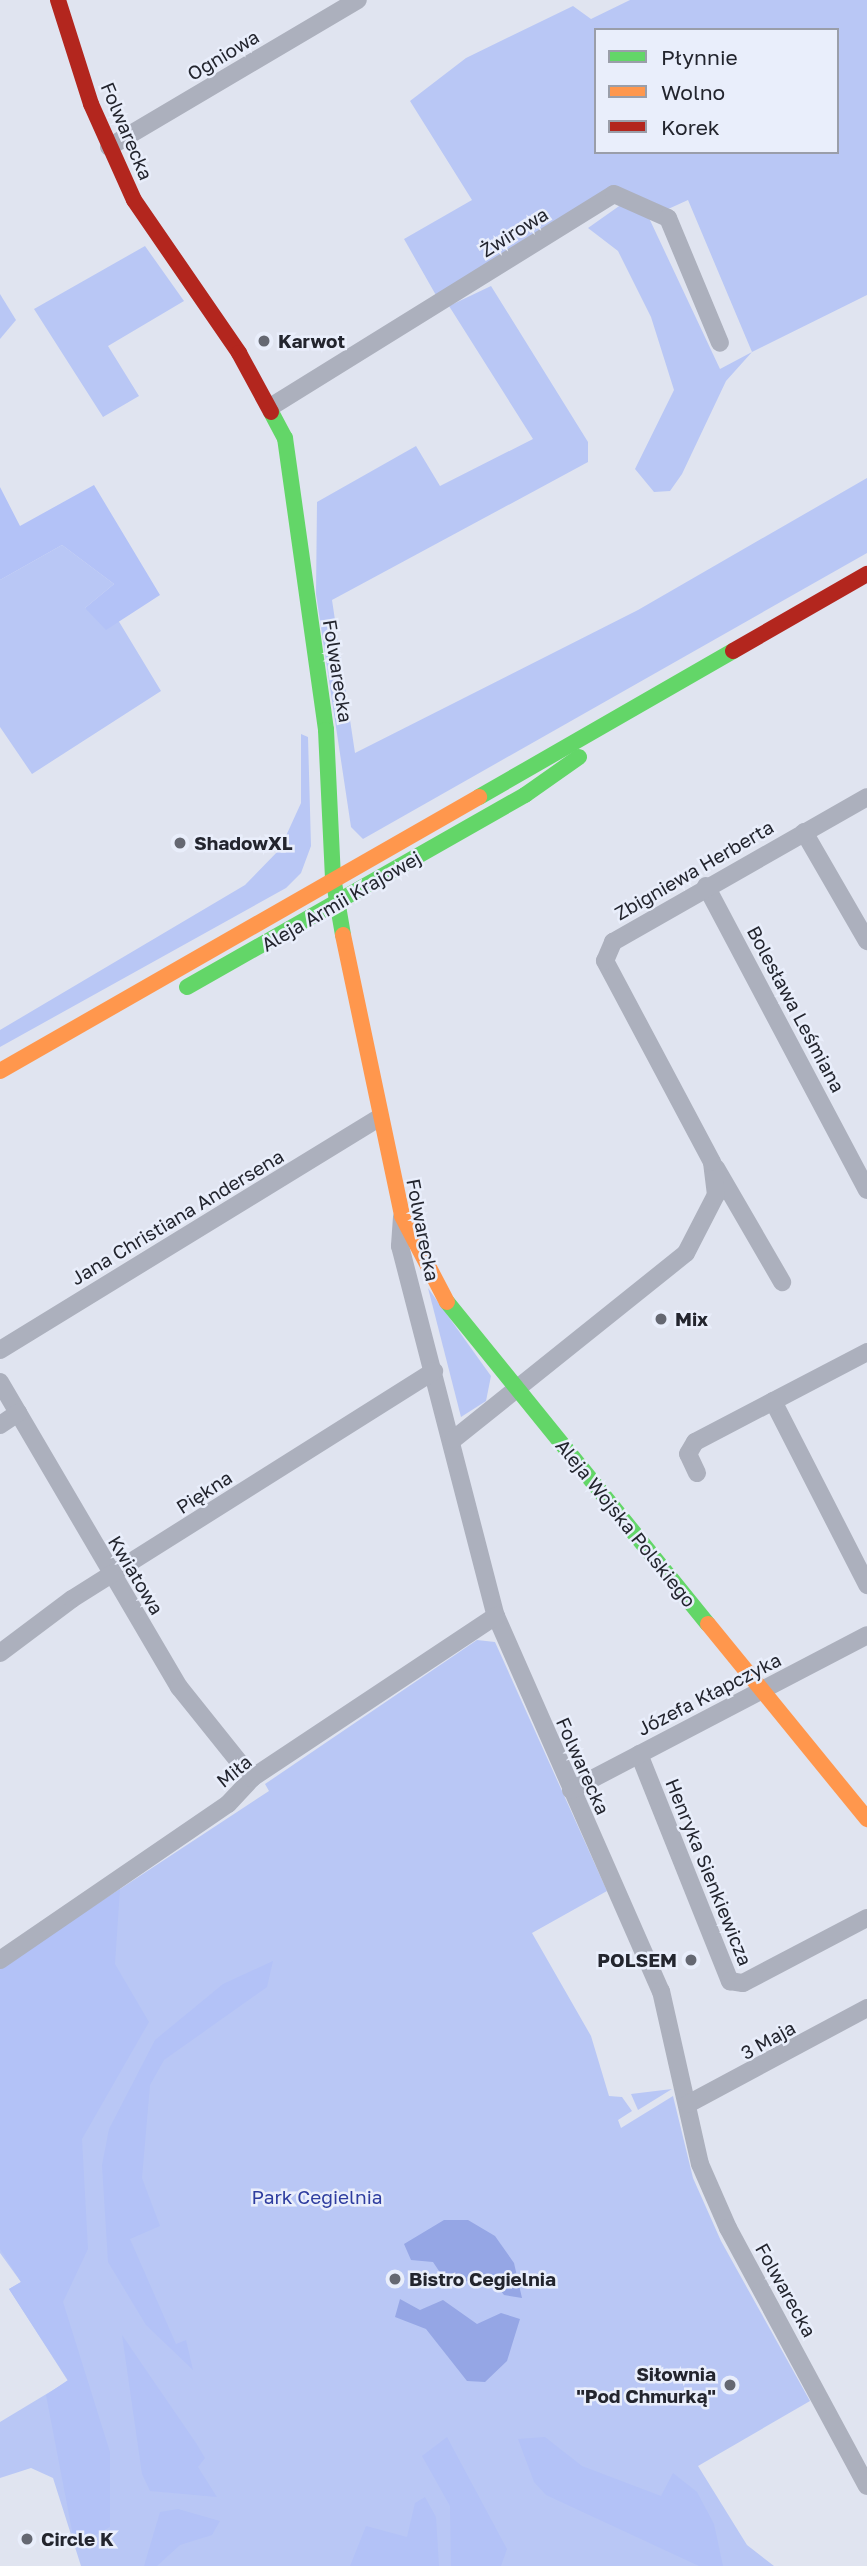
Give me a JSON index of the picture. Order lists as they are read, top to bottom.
{
  "streets": {
    "street": [
      "Ogniowa",
      "Folwarecka",
      "Żwirowa",
      "Zbigniewa Herberta",
      "Aleja Armii Krajowej",
      "Bolesława Leśmiana",
      "Jana Christiana Andersena",
      "Piękna",
      "Aleja Wojska Polskiego",
      "Kwiatowa",
      "Józefa Kłapczyka",
      "Miła",
      "Henryka Sienkiewicza",
      "3 Maja"
    ]
  },
  "crossings": [
    ["Ogniowa", "Folwarecka"],
    ["Folwarecka", "Żwirowa"],
    ["Folwarecka", "Zbigniewa Herberta"],
    ["Folwarecka", "Aleja Armii Krajowej"],
    ["Folwarecka", "Jana Christiana Andersena"],
    ["Folwarecka", "Piękna"],
    ["Folwarecka", "Aleja Wojska Polskiego"],
    ["Folwarecka", "Józefa Kłapczyka"],
    ["Folwarecka", "Miła"],
    ["Folwarecka", "3 Maja"],
    ["Zbigniewa Herberta", "Bolesława Leśmiana"],
    ["Zbigniewa Herberta", "Aleja Wojska Polskiego"],
    ["Piękna", "Kwiatowa"],
    ["Aleja Wojska Polskiego", "Józefa Kłapczyka"],
    ["Kwiatowa", "Miła"],
    ["Józefa Kłapczyka", "Henryka Sienkiewicza"]
  ],
  "parks": ["Park Cegielnia"],
  "places": [
    "Karwot",
    "ShadowXL",
    "Mix",
    "POLSEM",
    "Bistro Cegielnia",
    "Siłownia \"Pod Chmurką\"",
    "Circle K"
  ],
  "legend": ["Płynnie", "Wolno", "Korek"]
}
